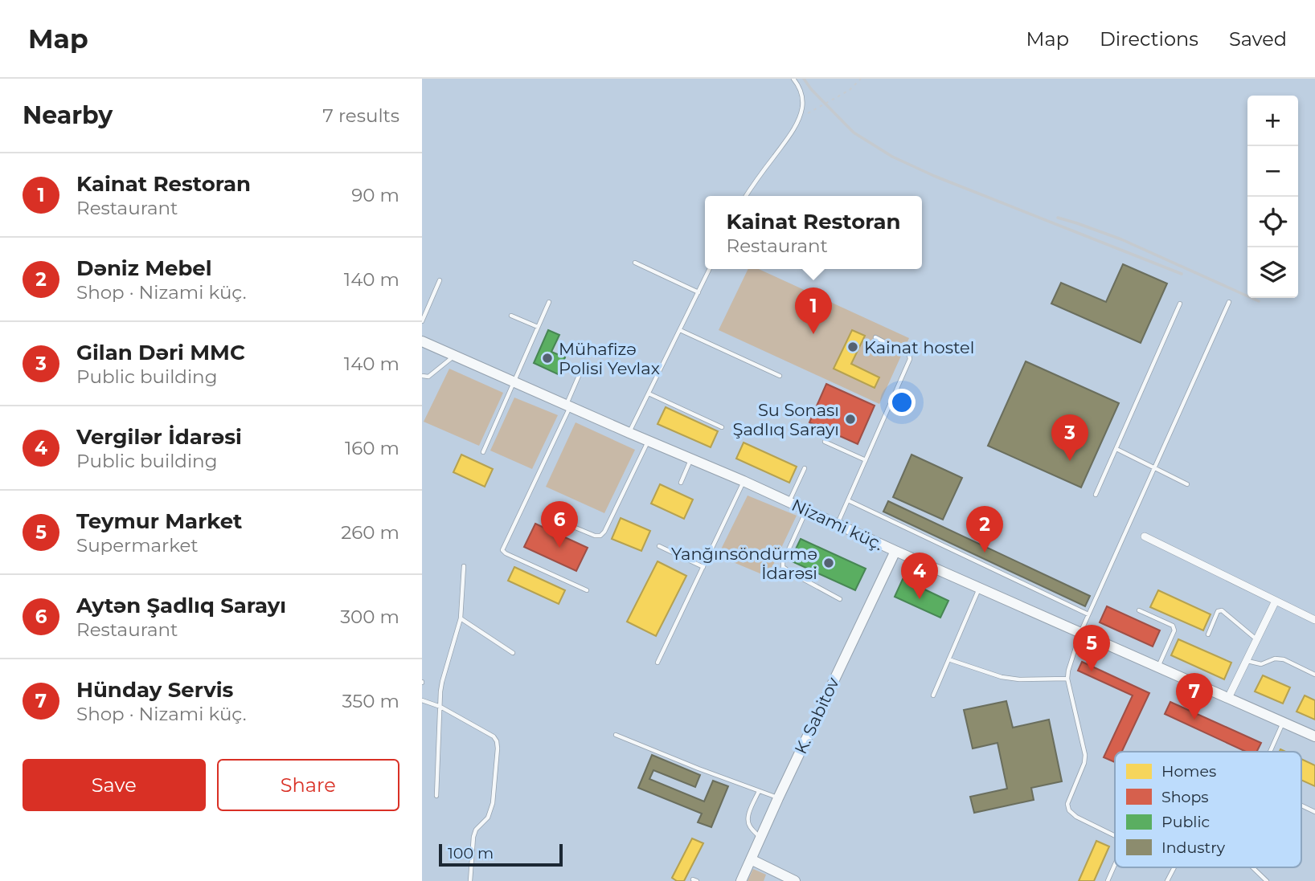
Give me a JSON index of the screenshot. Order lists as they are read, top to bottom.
{
  "streets": {
    "main road": ["Nizami küç.", "K. Sabitov"]
  },
  "crossings": [
    ["Nizami küç.", "K. Sabitov"]
  ],
  "places": [
    "Kainat hostel",
    "Mühafizə Polisi Yevlax",
    "Su Sonası Şadlıq Sarayı",
    "Yanğınsöndürmə İdarəsi"
  ],
  "legend": [
    "Homes",
    "Shops",
    "Public",
    "Industry"
  ],
  "scale_bar": "100 m",
  "page": {
    "header": "Map",
    "nav": ["Map", "Directions", "Saved"],
    "heading": ["Nearby", "7 results"],
    "map_buttons": ["+", "−"],
    "list": [
      {
        "mark": "1",
        "name": "Kainat Restoran",
        "note": "Restaurant",
        "value": "90 m"
      },
      {
        "mark": "2",
        "name": "Dəniz Mebel",
        "note": "Shop · Nizami küç.",
        "value": "140 m"
      },
      {
        "mark": "3",
        "name": "Gilan Dəri MMC",
        "note": "Public building",
        "value": "140 m"
      },
      {
        "mark": "4",
        "name": "Vergilər İdarəsi",
        "note": "Public building",
        "value": "160 m"
      },
      {
        "mark": "5",
        "name": "Teymur Market",
        "note": "Supermarket",
        "value": "260 m"
      },
      {
        "mark": "6",
        "name": "Aytən Şadlıq Sarayı",
        "note": "Restaurant",
        "value": "300 m"
      },
      {
        "mark": "7",
        "name": "Hünday Servis",
        "note": "Shop · Nizami küç.",
        "value": "350 m"
      }
    ],
    "popup": ["Kainat Restoran", "Restaurant"],
    "pins": [
      "1",
      "3",
      "6",
      "2",
      "4",
      "5",
      "7"
    ],
    "buttons": ["Save", "Share"],
    "scale": "100 m"
  }
}
